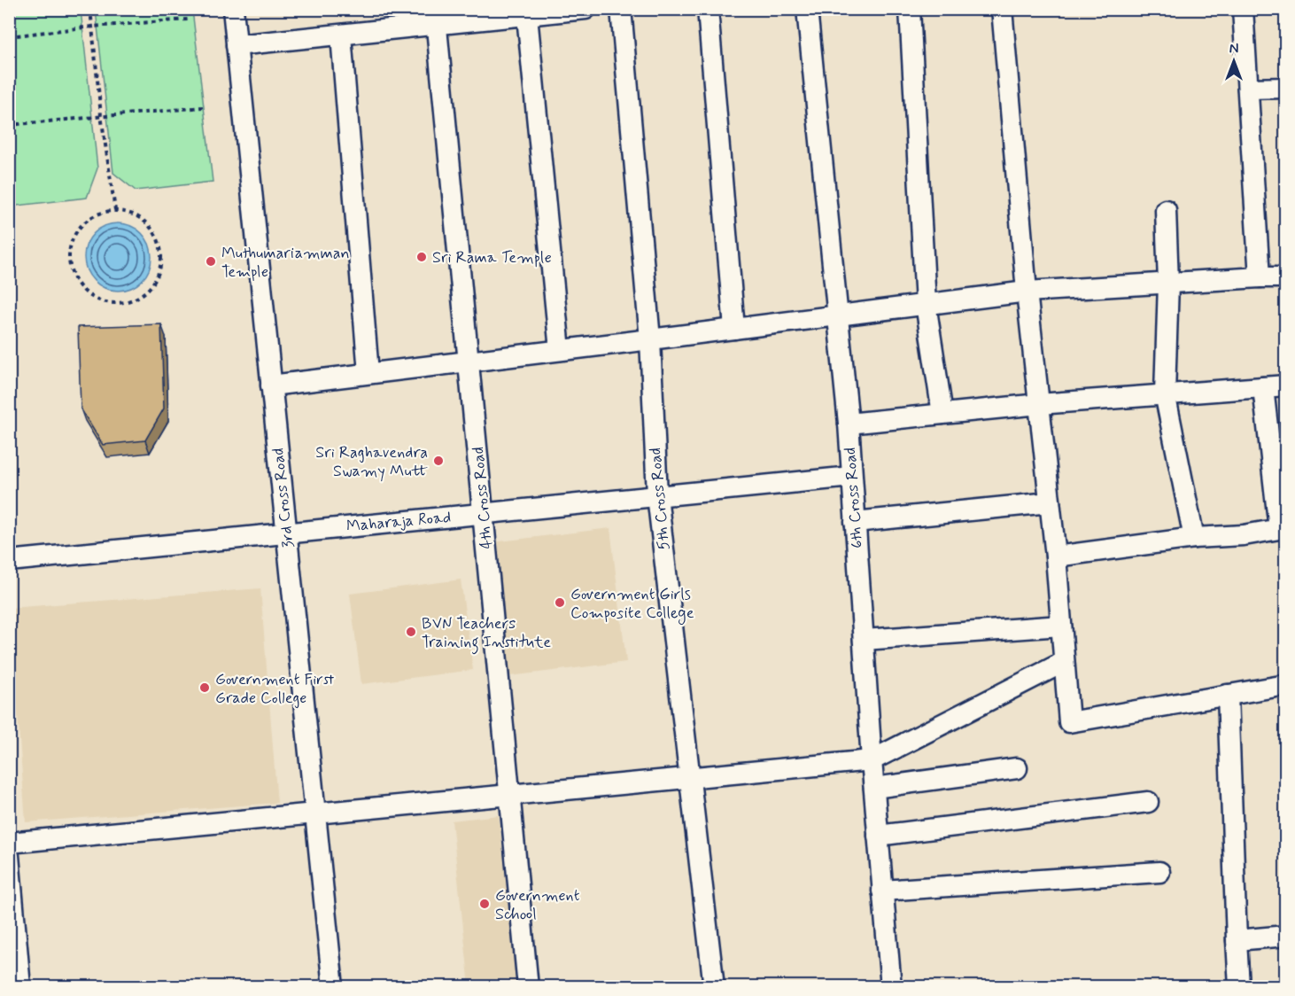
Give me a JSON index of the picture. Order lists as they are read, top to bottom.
{
  "streets": {
    "street": [
      "3rd Cross Road",
      "4th Cross Road",
      "6th Cross Road",
      "5th Cross Road",
      "Maharaja Road"
    ]
  },
  "crossings": [
    ["3rd Cross Road", "Maharaja Road"],
    ["4th Cross Road", "Maharaja Road"],
    ["6th Cross Road", "Maharaja Road"],
    ["5th Cross Road", "Maharaja Road"]
  ],
  "places": [
    "Sri Rama Temple",
    "Muthumariamman Temple",
    "Sri Raghavendra Swamy Mutt",
    "Government Girls Composite College",
    "BVN Teachers Training Institute",
    "Government First Grade College",
    "Government School"
  ],
  "north": "top"
}
